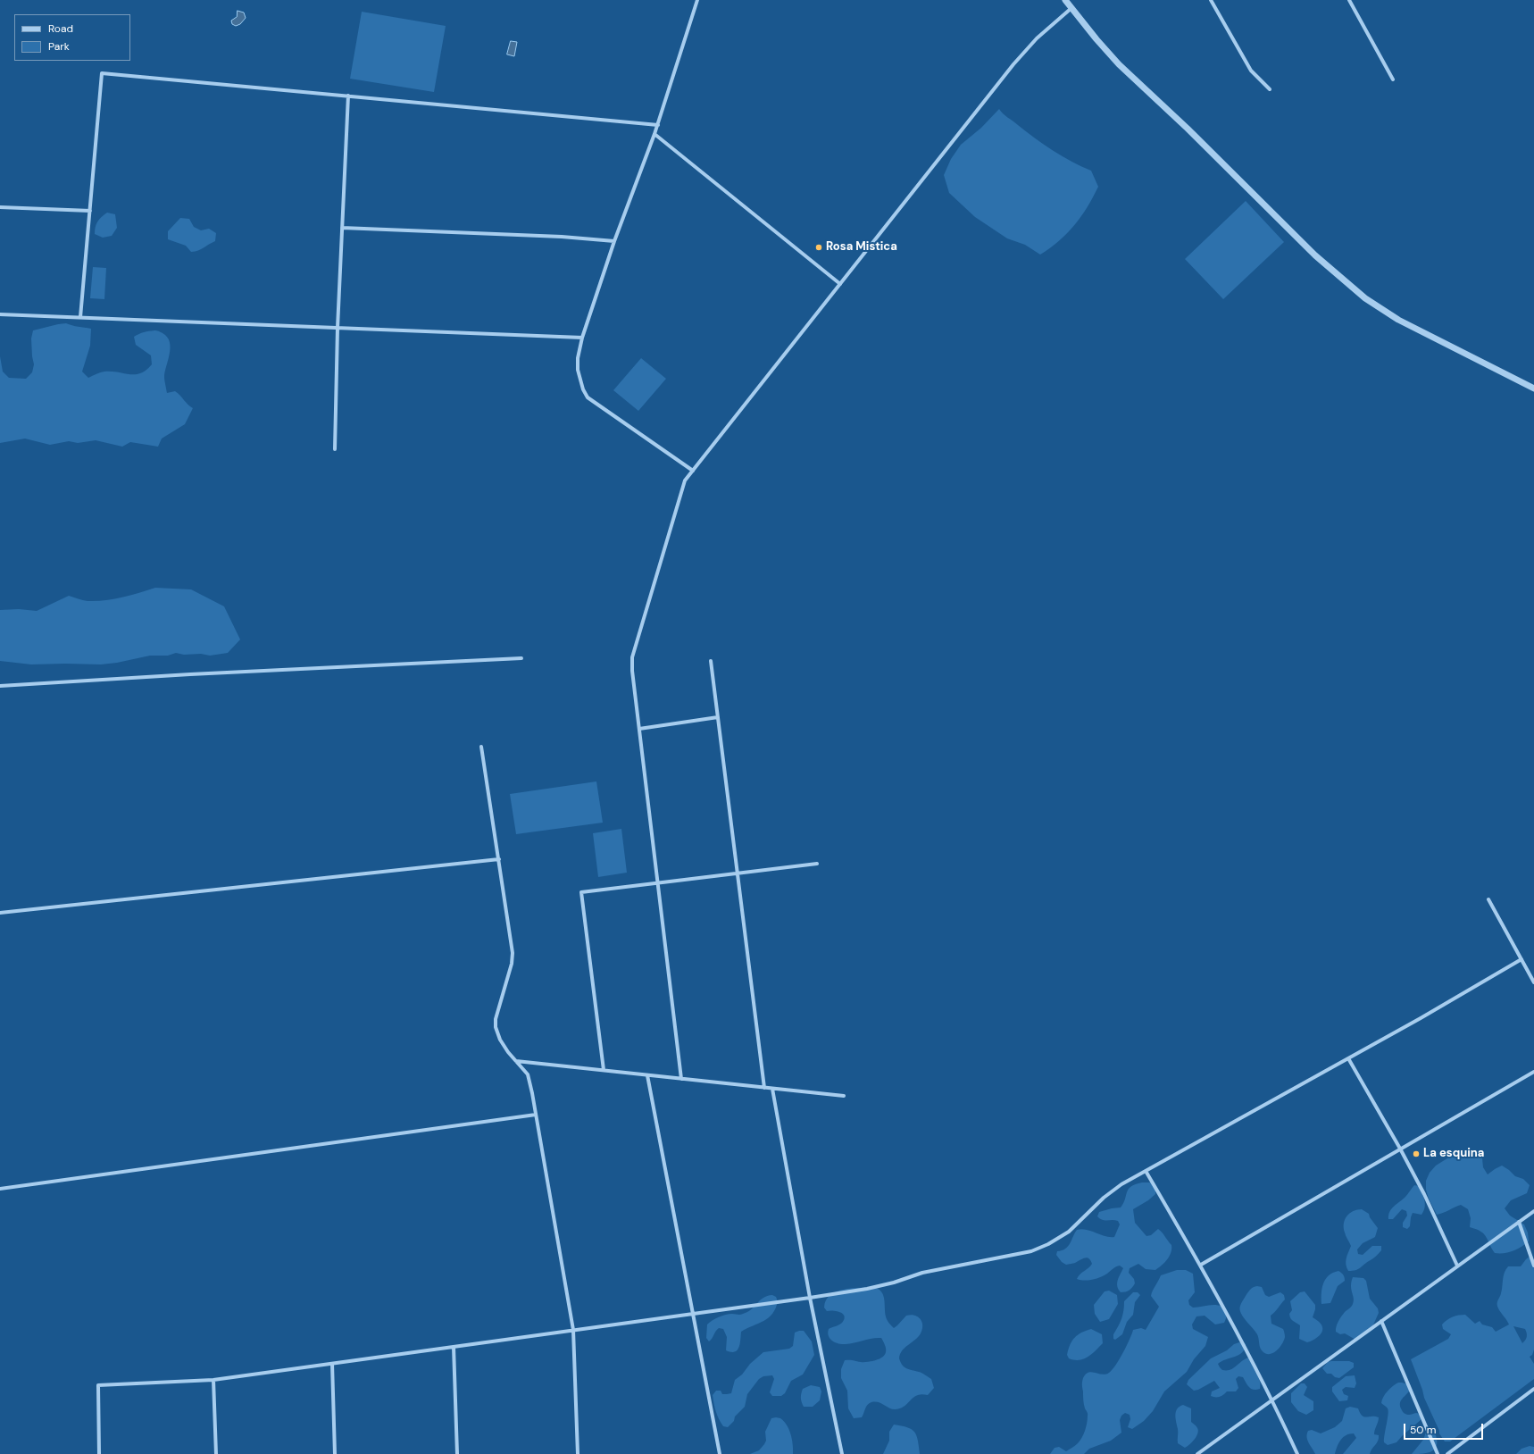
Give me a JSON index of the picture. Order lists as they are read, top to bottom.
{
  "places": ["Rosa Mistica", "La esquina"],
  "legend": ["Road", "Park"],
  "scale_bar": "50 m"
}
